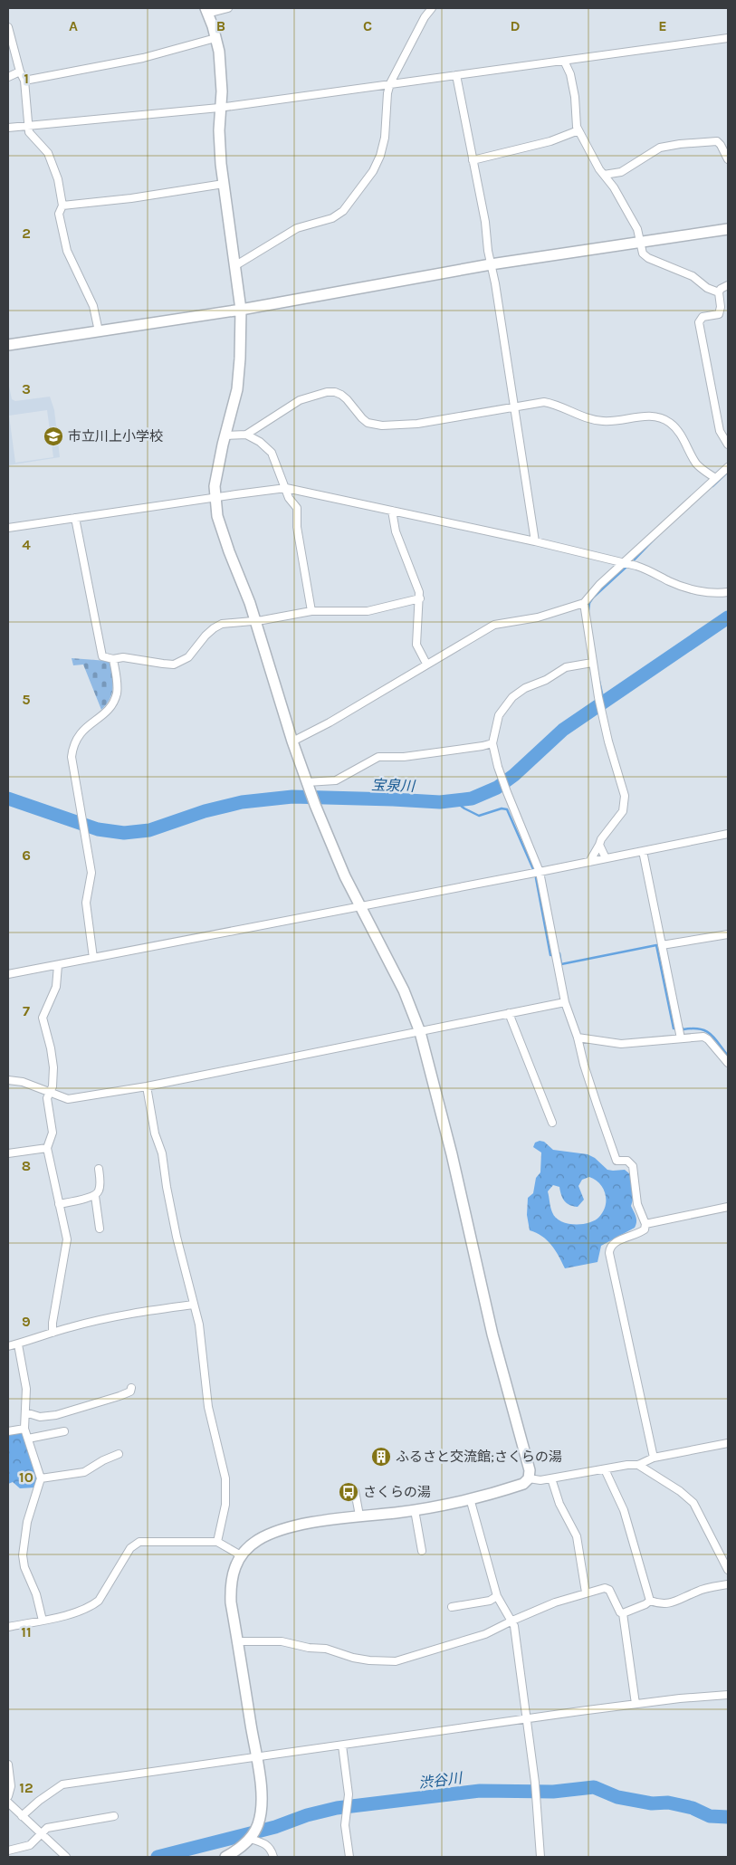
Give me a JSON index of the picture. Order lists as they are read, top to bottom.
{
  "water": ["宝泉川", "渋谷川"],
  "places": {
    "school or university": ["市立川上小学校"],
    "building": ["ふるさと交流館;さくらの湯"],
    "bus stop": ["さくらの湯"]
  },
  "grid": {
    "columns": [
      "A",
      "B",
      "C",
      "D",
      "E"
    ],
    "rows": [
      "1",
      "2",
      "3",
      "4",
      "5",
      "6",
      "7",
      "8",
      "9",
      "10",
      "11",
      "12"
    ]
  }
}
